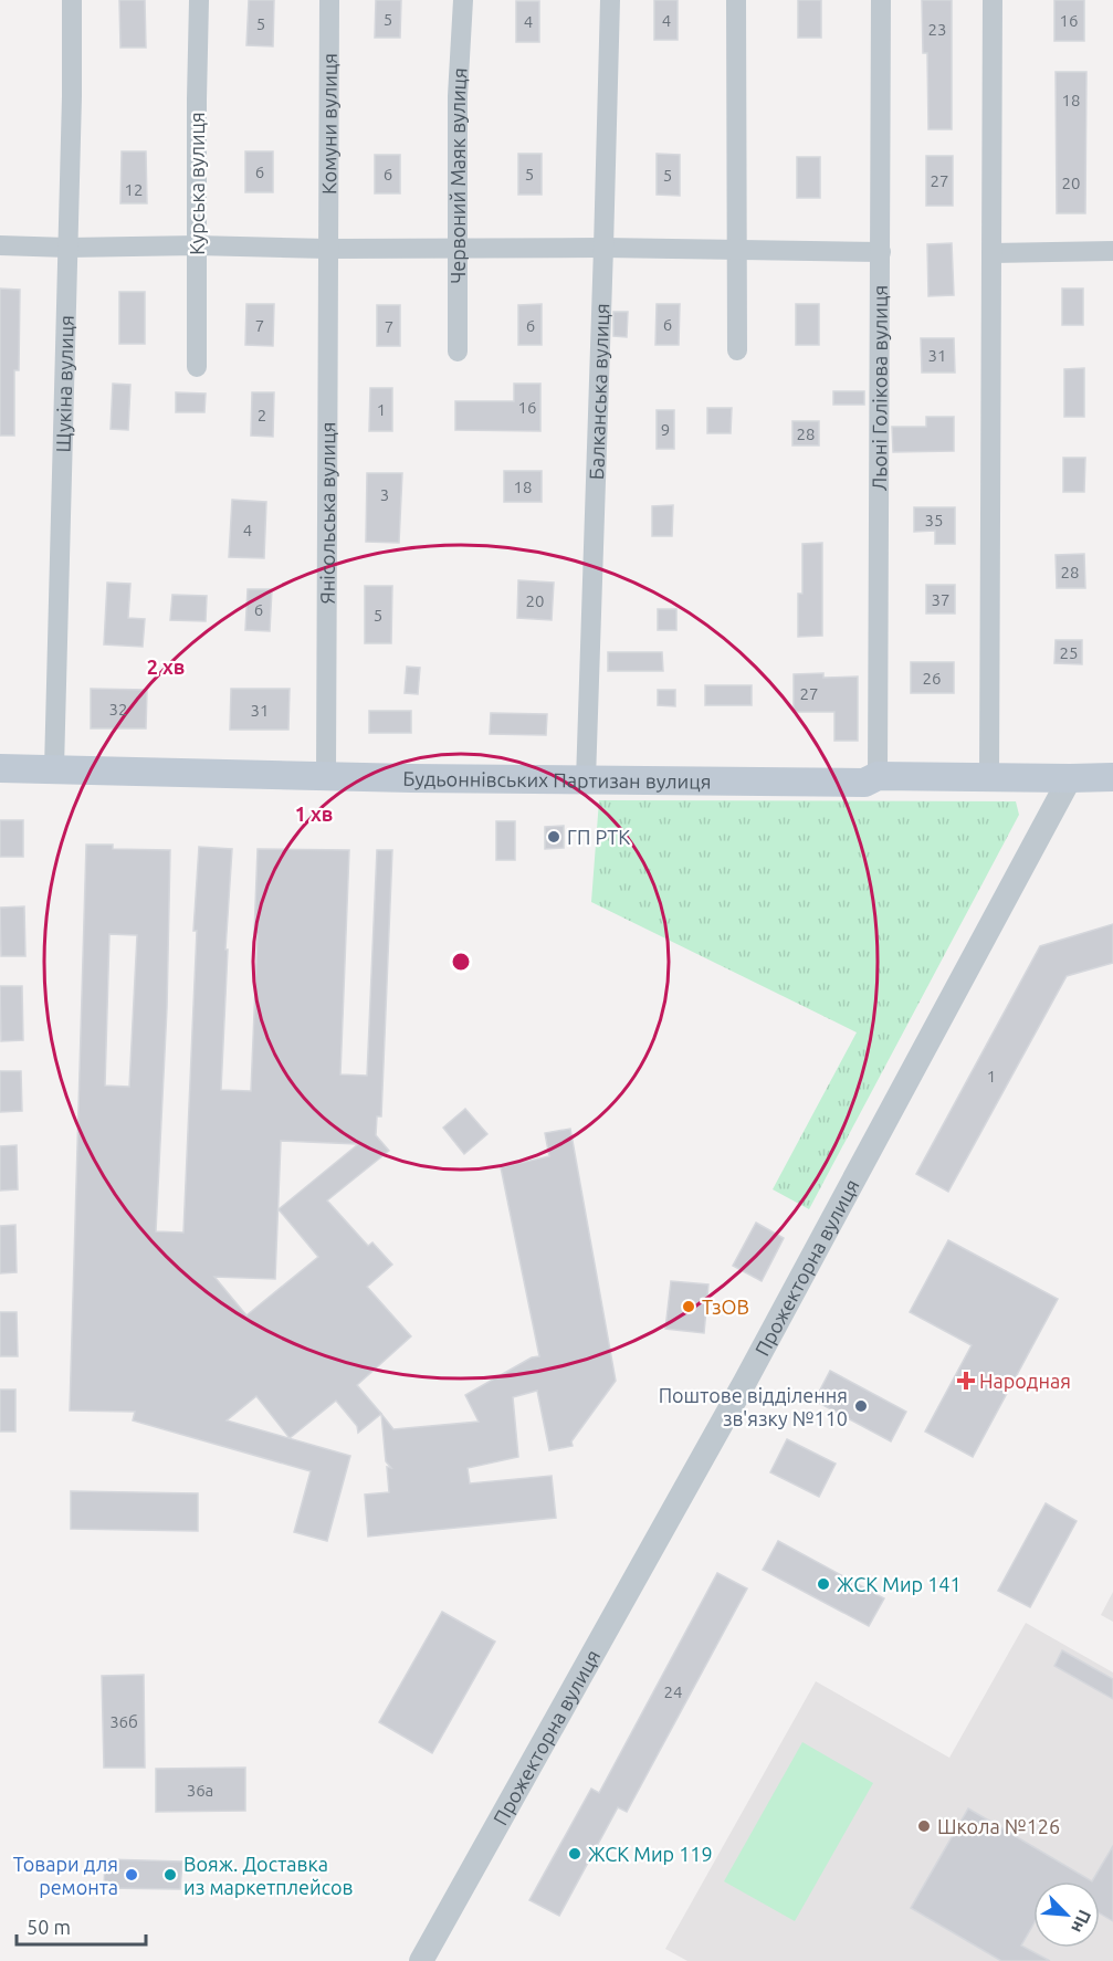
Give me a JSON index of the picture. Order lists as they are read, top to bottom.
{
  "streets": {
    "main road": ["Будьоннівських Партизан вулиця"],
    "street": [
      "Комуни вулиця",
      "Червоний Маяк вулиця",
      "Курська вулиця",
      "Щукіна вулиця",
      "Льоні Голікова вулиця",
      "Балканська вулиця",
      "Янісольська вулиця",
      "Прожекторна вулиця"
    ]
  },
  "crossings": [
    ["Комуни вулиця", "Янісольська вулиця"],
    ["Щукіна вулиця", "Будьоннівських Партизан вулиця"],
    ["Льоні Голікова вулиця", "Будьоннівських Партизан вулиця"],
    ["Балканська вулиця", "Будьоннівських Партизан вулиця"],
    ["Янісольська вулиця", "Будьоннівських Партизан вулиця"],
    ["Будьоннівських Партизан вулиця", "Прожекторна вулиця"]
  ],
  "places": {
    "other": [
      "ГП РТК",
      "ТзОВ",
      "Поштове відділення зв'язку №110",
      "ЖСК Мир 141",
      "Школа №126",
      "ЖСК Мир 119",
      "Товари для ремонта",
      "Вояж. Доставка из маркетплейсов"
    ],
    "health": ["Народная"]
  },
  "house_numbers": [
    "5",
    "4",
    "16",
    "4",
    "5",
    "23",
    "18",
    "6",
    "6",
    "5",
    "5",
    "27",
    "20",
    "12",
    "6",
    "7",
    "6",
    "7",
    "31",
    "16",
    "1",
    "2",
    "9",
    "28",
    "18",
    "3",
    "35",
    "4",
    "28",
    "37",
    "20",
    "6",
    "5",
    "25",
    "26",
    "27",
    "32",
    "31",
    "1",
    "24",
    "36б",
    "36а"
  ],
  "scale_bar": "50 m",
  "north": "bottom right",
  "rings": ["2 хв", "1 хв"]
}
